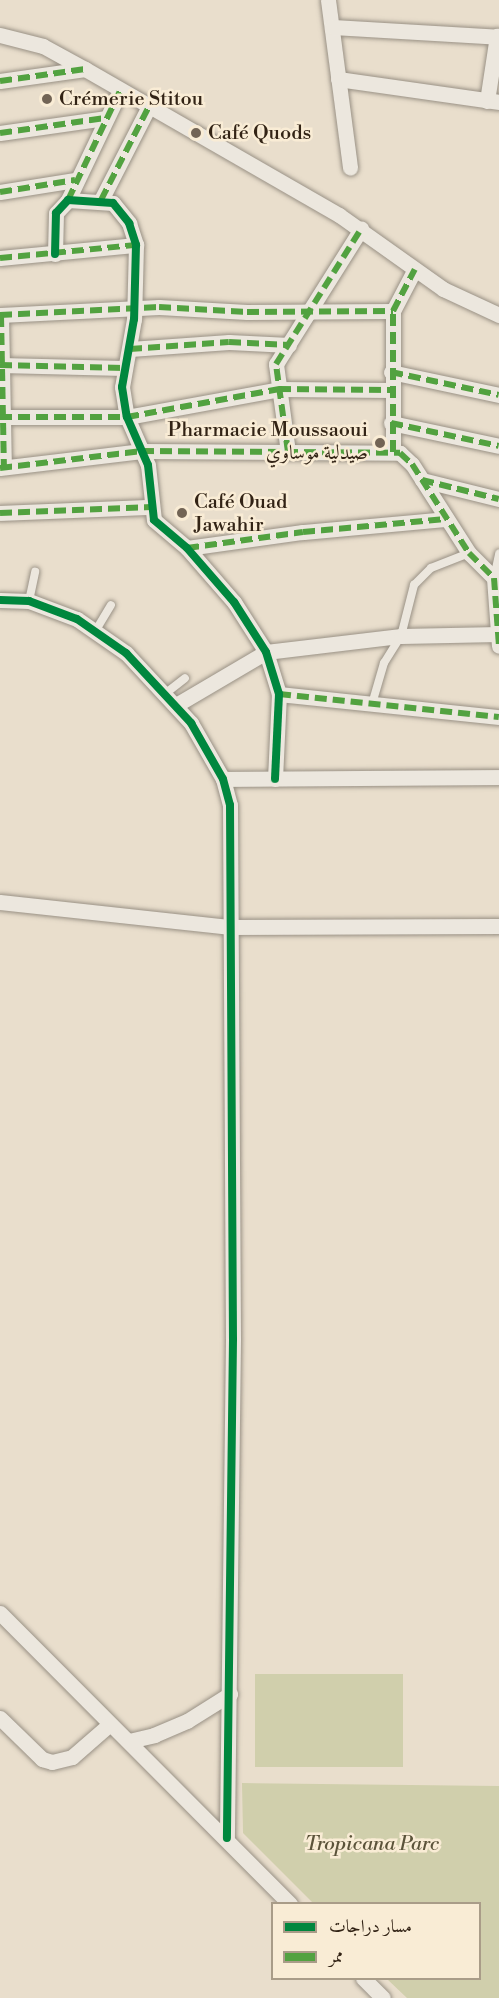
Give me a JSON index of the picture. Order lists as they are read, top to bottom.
{
  "parks": ["Tropicana Parc"],
  "places": [
    "Crémerie Stitou",
    "Café Quods",
    "Pharmacie Moussaoui صيدلية موساوي",
    "Café Ouad Jawahir"
  ],
  "legend": ["مسار دراجات", "ممر"]
}
